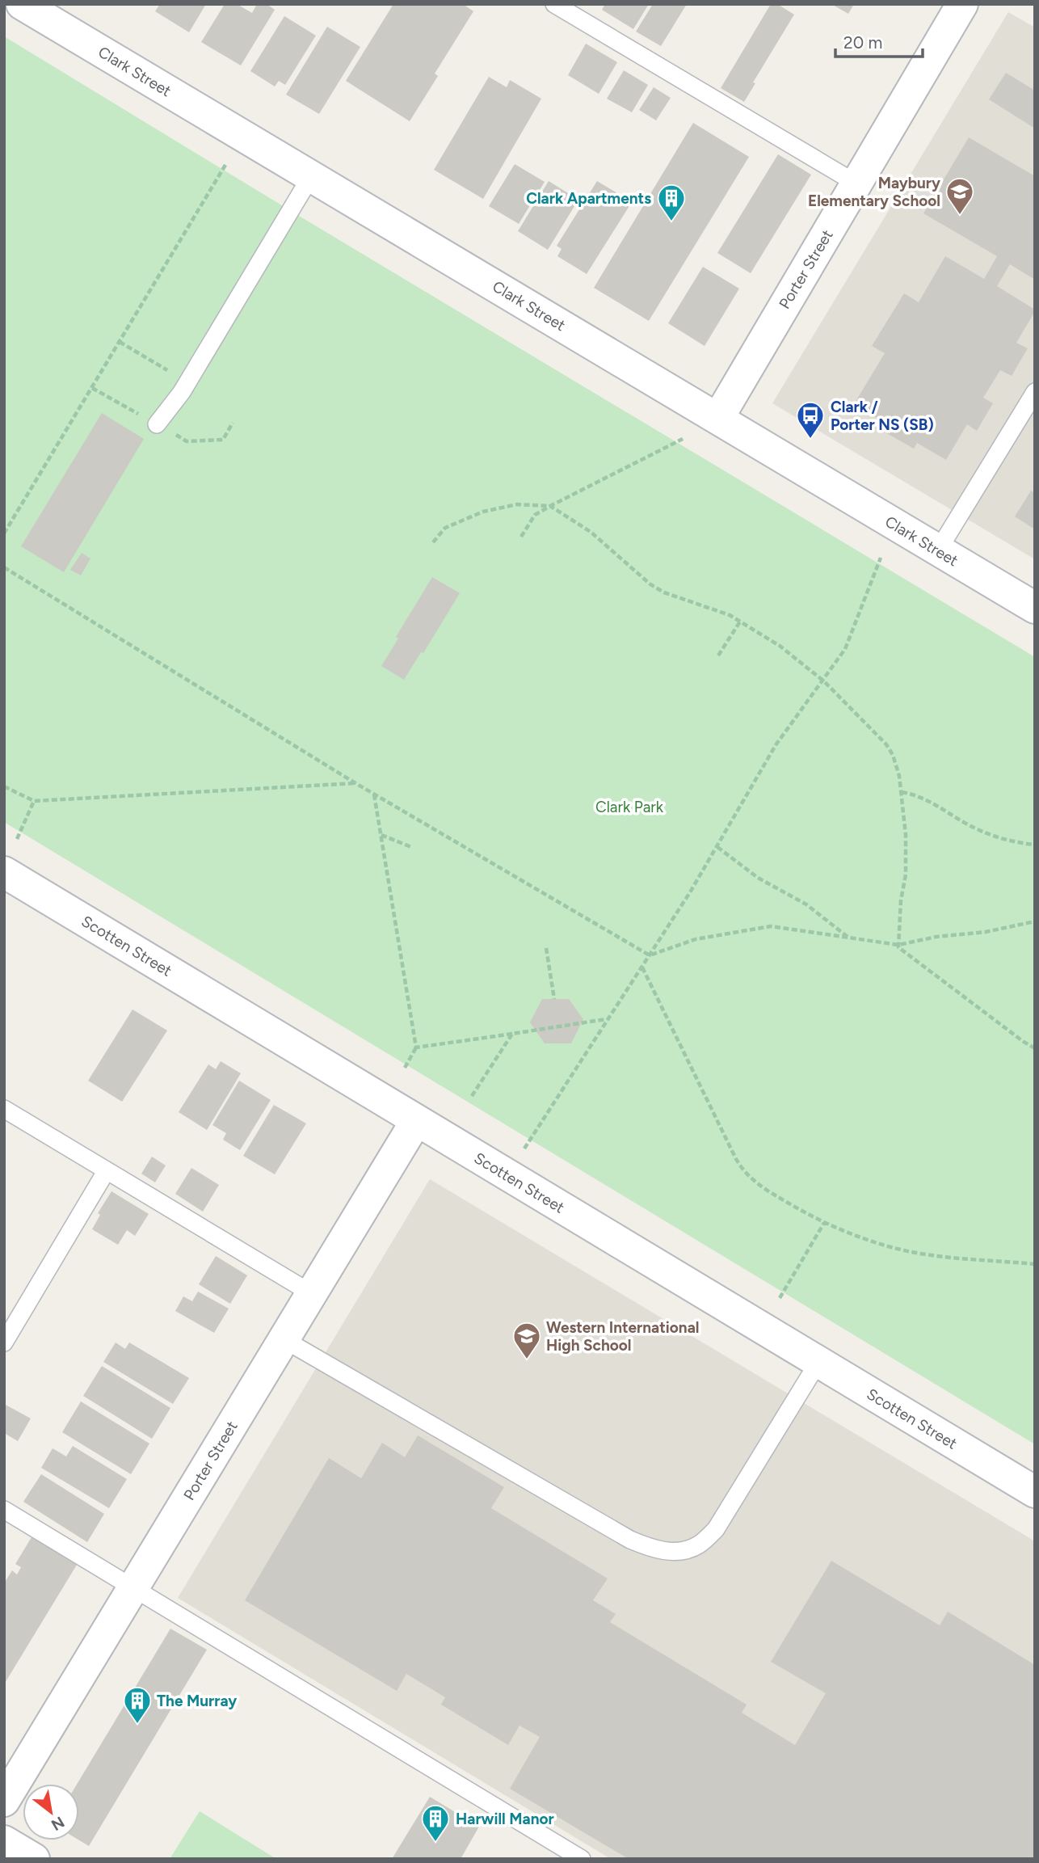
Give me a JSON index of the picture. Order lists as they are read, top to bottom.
{
  "streets": {
    "street": ["Clark Street", "Porter Street", "Scotten Street"]
  },
  "crossings": [
    ["Clark Street", "Porter Street"],
    ["Porter Street", "Scotten Street"]
  ],
  "parks": ["Clark Park"],
  "places": {
    "school or university": ["Maybury Elementary School", "Western International High School"],
    "building": ["Clark Apartments", "The Murray", "Harwill Manor"],
    "bus stop": ["Clark / Porter NS (SB)"]
  },
  "scale_bar": "20 m",
  "north": "bottom right"
}
